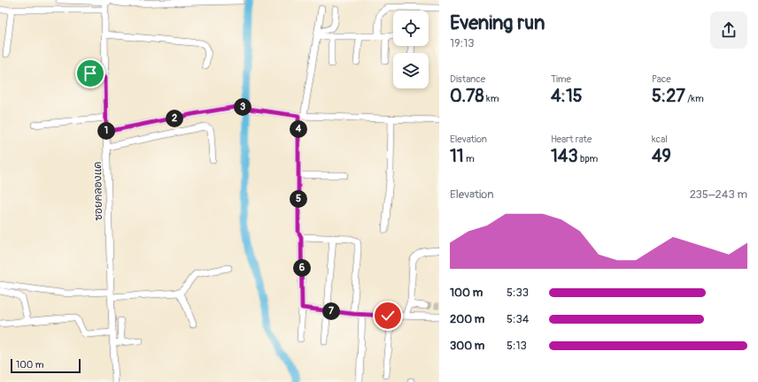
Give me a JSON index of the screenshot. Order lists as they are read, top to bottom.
{
  "streets": {
    "street": ["ซอยคลองแค"]
  },
  "scale_bar": "100 m",
  "page": {
    "heading": ["Evening run", "19:13"],
    "stats": [
      ["Distance", "0.78 km"],
      ["Time", "4:15"],
      ["Pace", "5:27 /km"],
      ["Elevation", "11 m"],
      ["Heart rate", "143 bpm"],
      ["kcal", "49"]
    ],
    "pins": [
      "3",
      "2",
      "4",
      "1",
      "5",
      "6",
      "7"
    ],
    "chart": ["Elevation", "235–243 m"],
    "list": [
      {
        "name": "100 m",
        "note": "5:33"
      },
      {
        "name": "200 m",
        "note": "5:34"
      },
      {
        "name": "300 m",
        "note": "5:13"
      }
    ],
    "scale": "100 m"
  }
}
